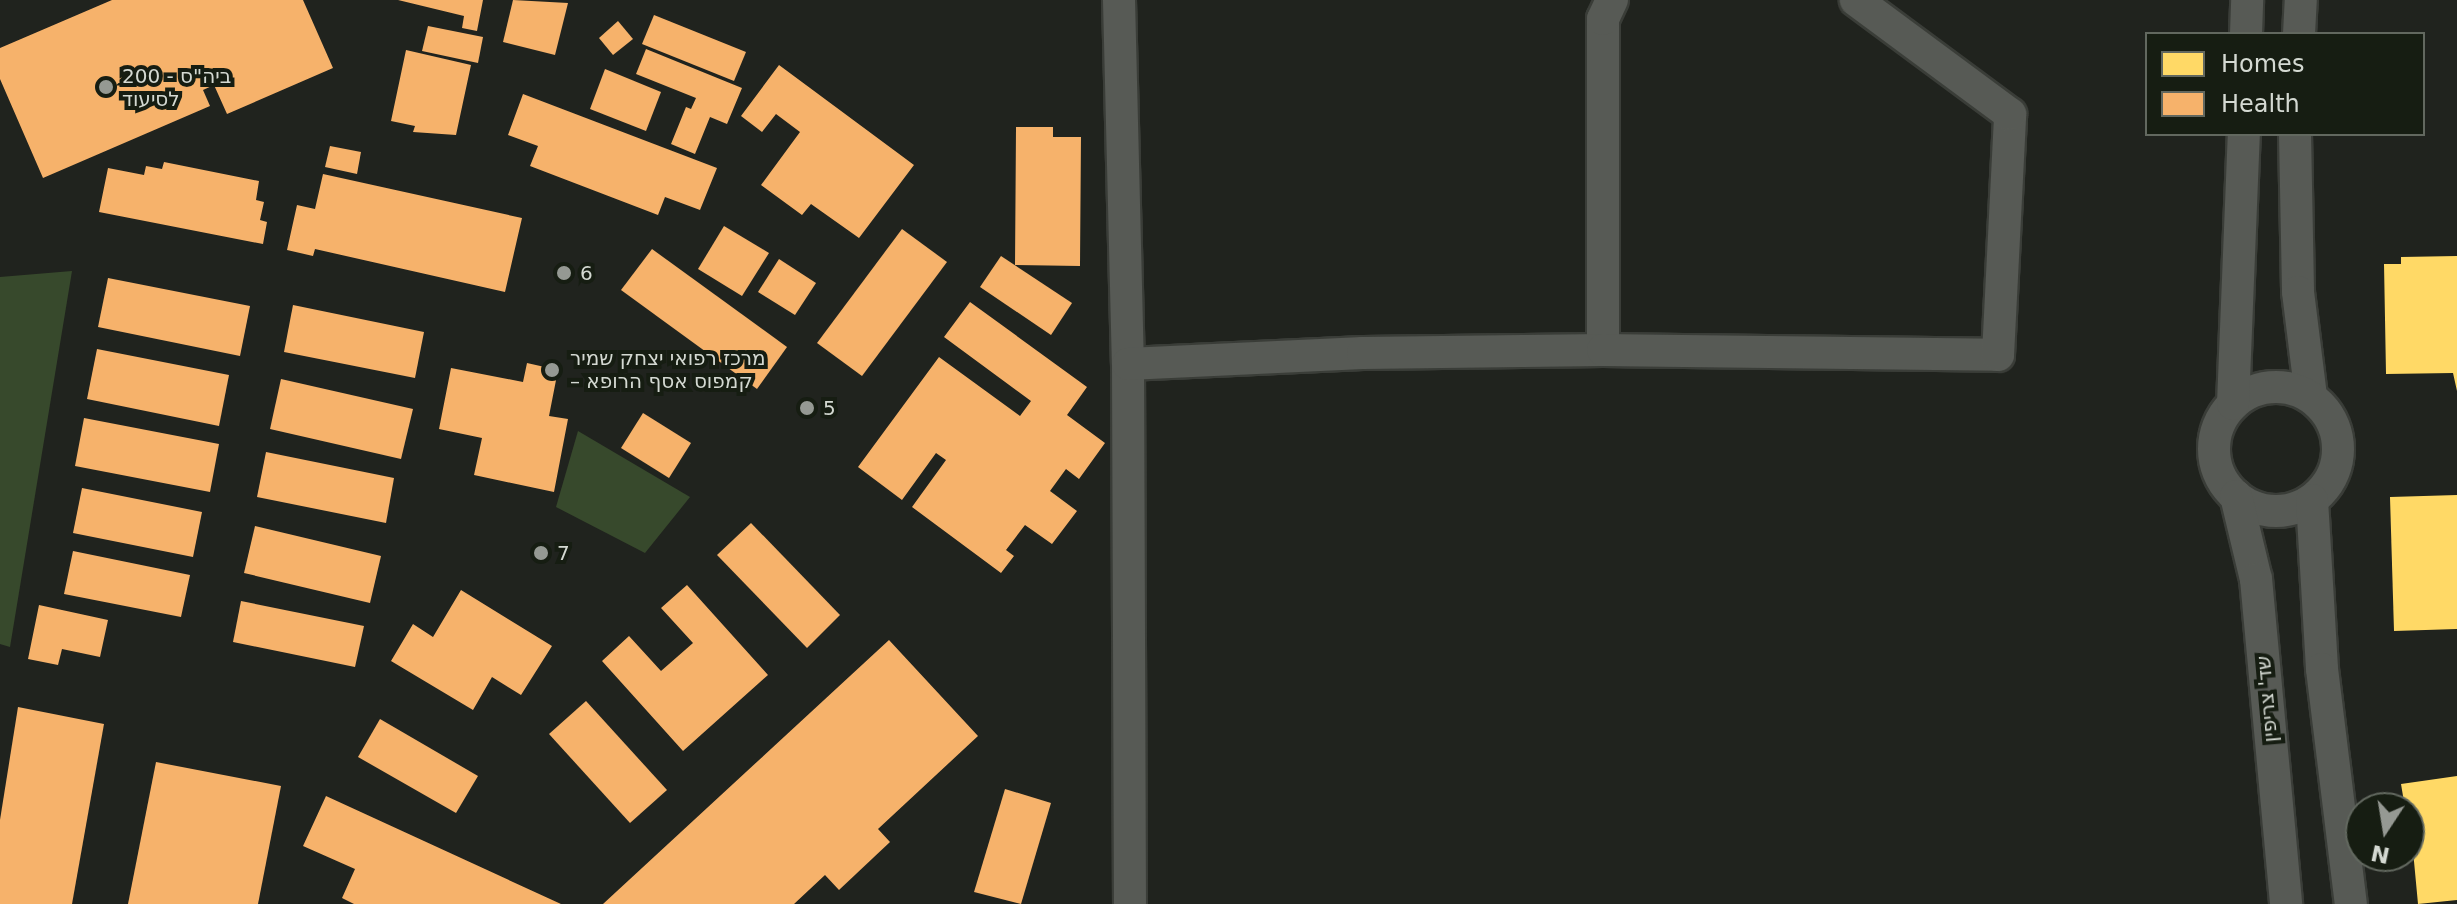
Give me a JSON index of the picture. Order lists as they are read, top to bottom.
{
  "streets": {
    "street": ["שד' צריפין"]
  },
  "places": [
    "200 - ביה\"ס לסיעוד",
    "6",
    "מרכז רפואי יצחק שמיר – קמפוס אסף הרופא",
    "5",
    "7"
  ],
  "legend": ["Homes", "Health"],
  "north": "bottom"
}
